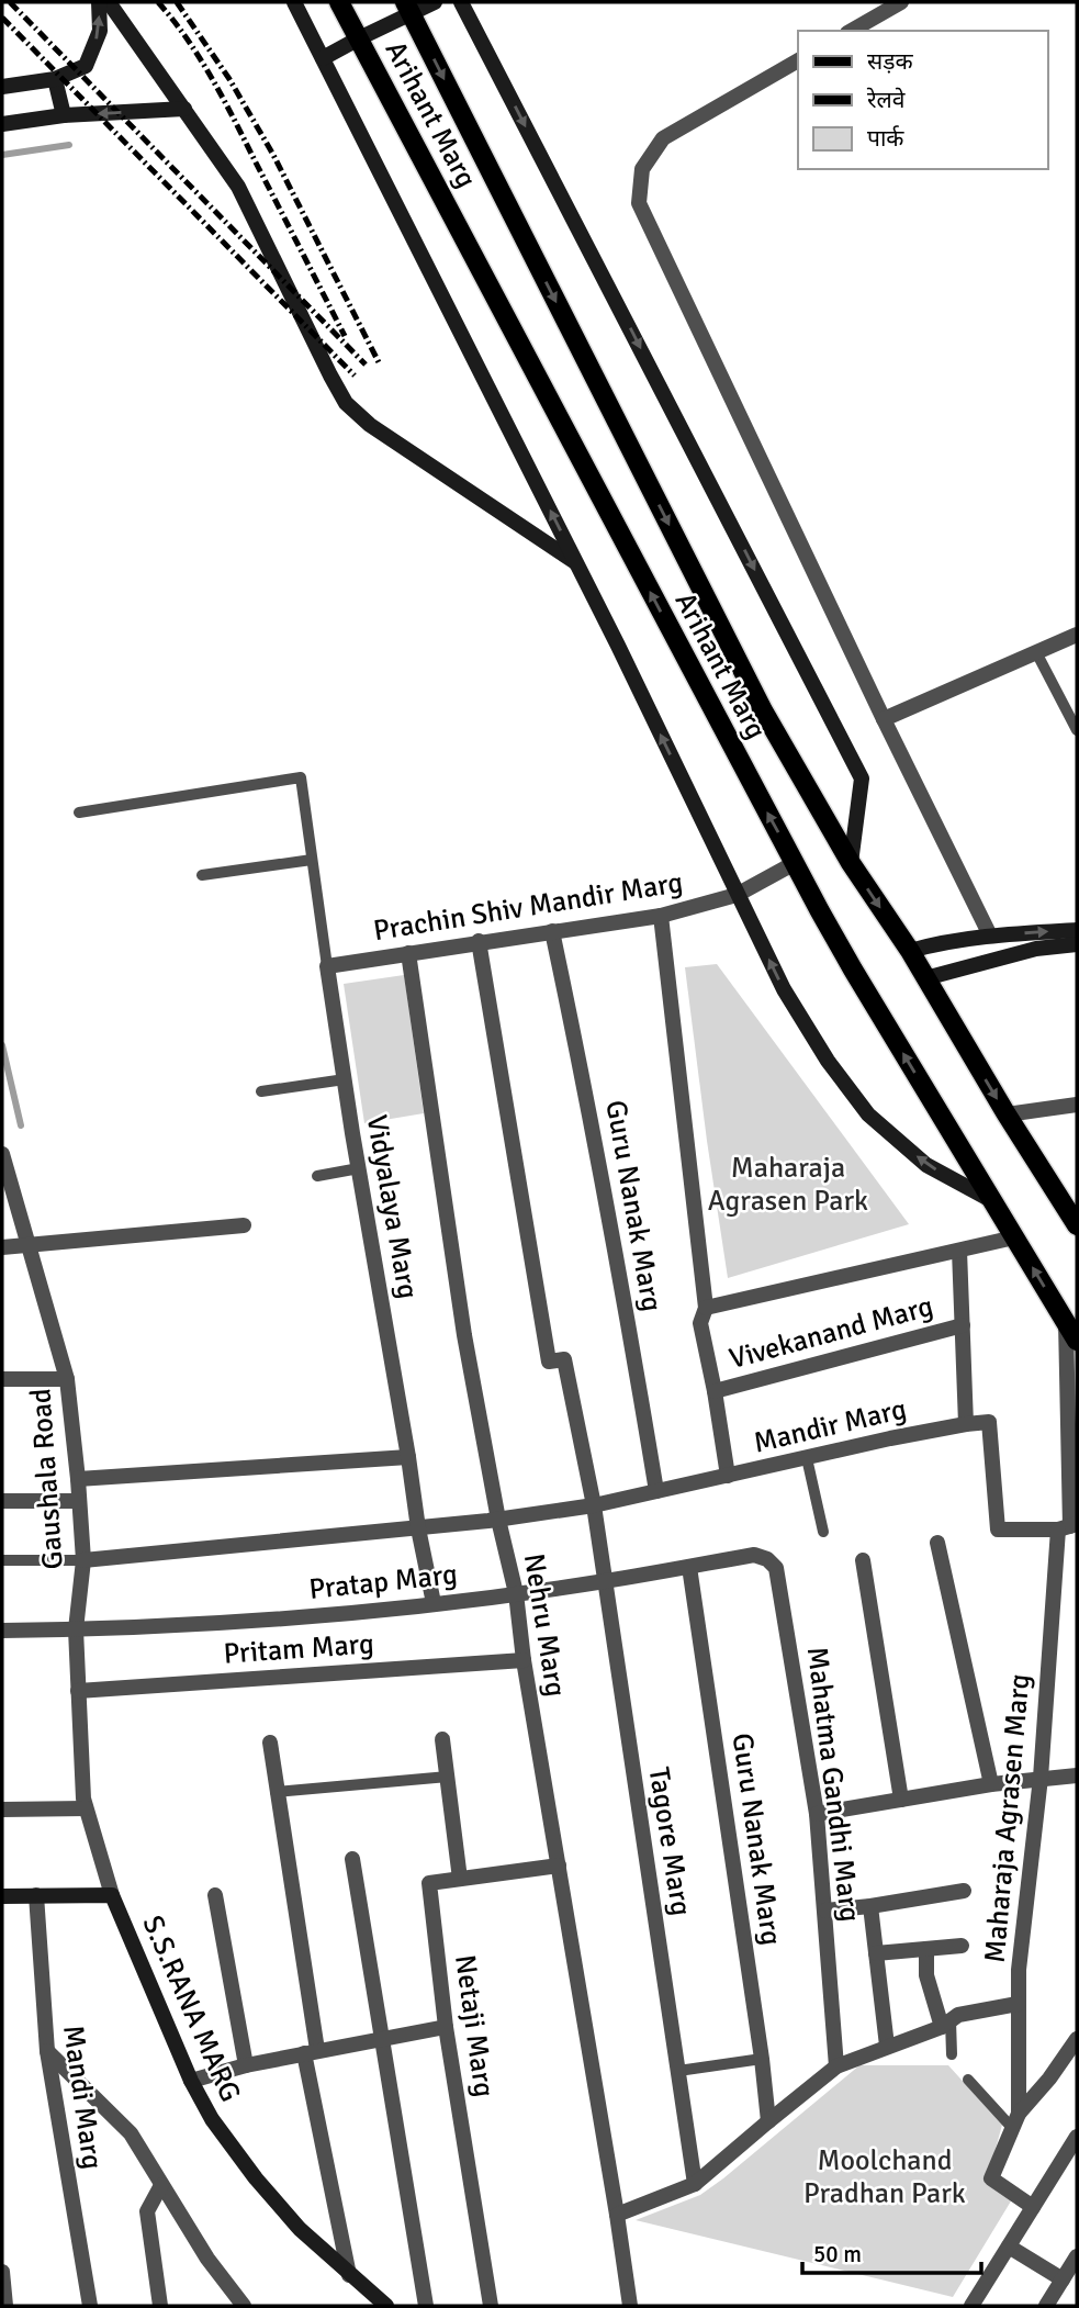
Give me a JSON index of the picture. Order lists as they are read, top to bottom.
{
  "streets": {
    "main road": ["Arihant Marg"],
    "street": [
      "Prachin Shiv Mandir Marg",
      "Guru Nanak Marg",
      "Vidyalaya Marg",
      "Vivekanand Marg",
      "Mandir Marg",
      "Gaushala Road",
      "Pratap Marg",
      "Nehru Marg",
      "Pritam Marg",
      "Mahatma Gandhi Marg",
      "Maharaja Agrasen Marg",
      "Tagore Marg",
      "S.S.RANA MARG",
      "Netaji Marg",
      "Mandi Marg"
    ]
  },
  "crossings": [
    ["Arihant Marg", "Prachin Shiv Mandir Marg"],
    ["Arihant Marg", "Maharaja Agrasen Marg"],
    ["Prachin Shiv Mandir Marg", "Guru Nanak Marg"],
    ["Prachin Shiv Mandir Marg", "Vidyalaya Marg"],
    ["Prachin Shiv Mandir Marg", "Nehru Marg"],
    ["Prachin Shiv Mandir Marg", "Tagore Marg"],
    ["Guru Nanak Marg", "Mandir Marg"],
    ["Guru Nanak Marg", "Pratap Marg"],
    ["Vidyalaya Marg", "Mandir Marg"],
    ["Vidyalaya Marg", "Pratap Marg"],
    ["Mandir Marg", "Gaushala Road"],
    ["Mandir Marg", "Nehru Marg"],
    ["Mandir Marg", "Tagore Marg"],
    ["Gaushala Road", "Pratap Marg"],
    ["Gaushala Road", "Pritam Marg"],
    ["Gaushala Road", "S.S.RANA MARG"],
    ["Pratap Marg", "Nehru Marg"],
    ["Pratap Marg", "Mahatma Gandhi Marg"],
    ["Pratap Marg", "Tagore Marg"],
    ["Nehru Marg", "Pritam Marg"],
    ["Nehru Marg", "Netaji Marg"]
  ],
  "parks": ["Maharaja Agrasen Park", "Moolchand Pradhan Park"],
  "legend": ["सड़क", "रेलवे", "पार्क"],
  "scale_bar": "50 m"
}
